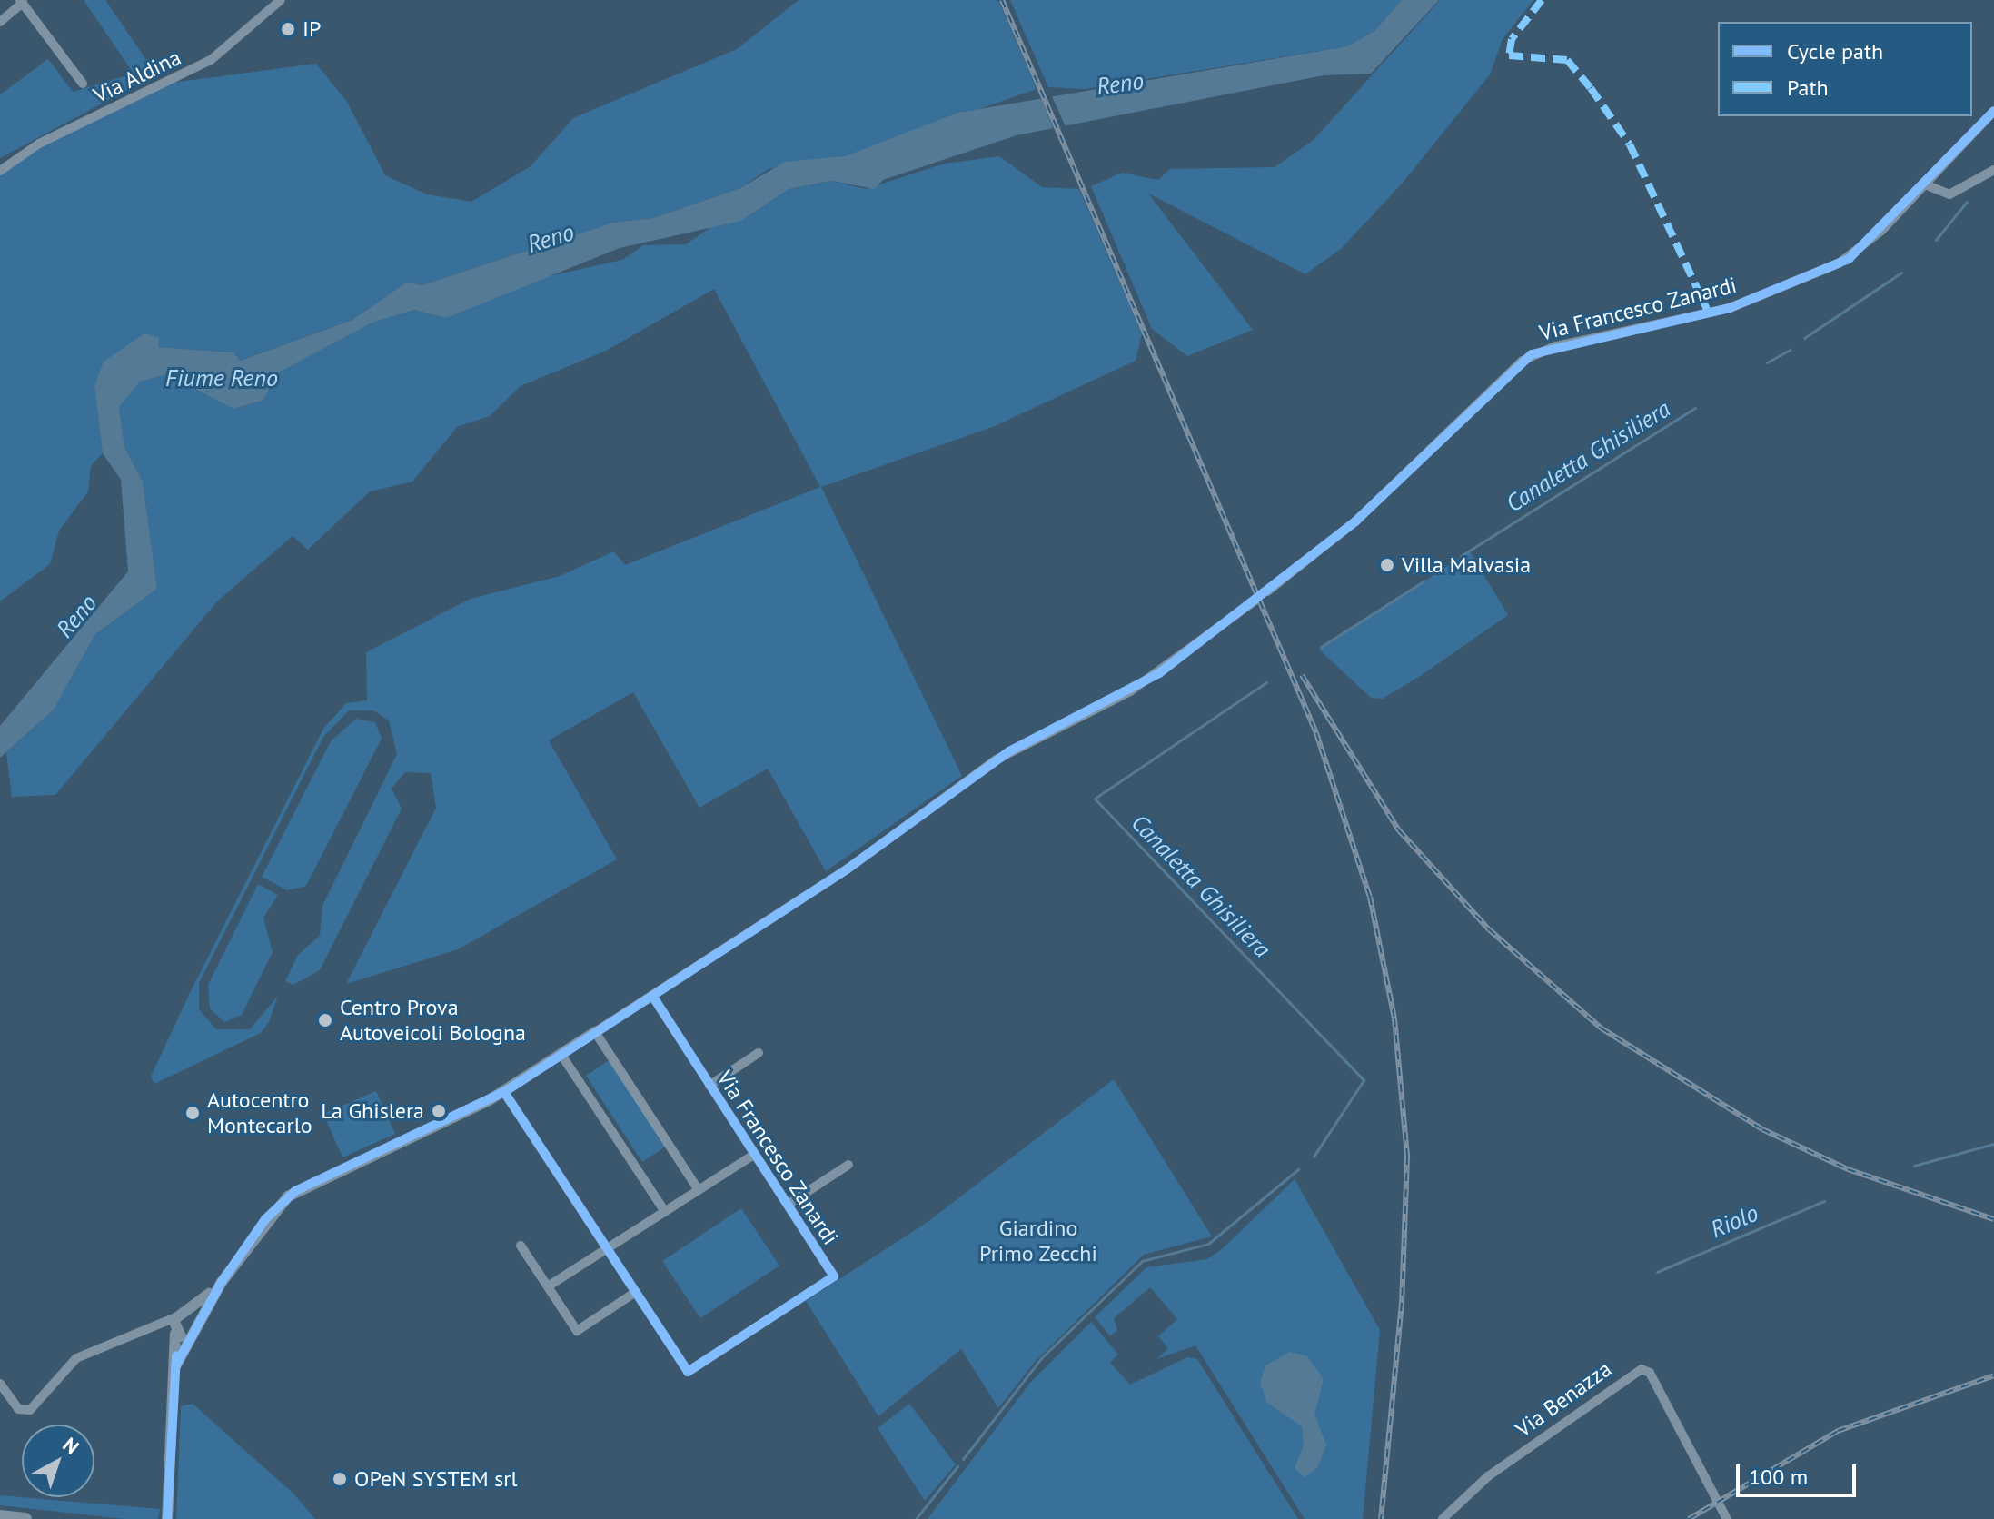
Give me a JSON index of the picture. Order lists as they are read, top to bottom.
{
  "streets": {
    "street": ["Via Aldina", "Via Francesco Zanardi", "Via Benazza"]
  },
  "water": [
    "Reno",
    "Fiume Reno",
    "Canaletta Ghisiliera",
    "Riolo"
  ],
  "parks": ["Giardino Primo Zecchi"],
  "places": [
    "IP",
    "Villa Malvasia",
    "Centro Prova Autoveicoli Bologna",
    "La Ghislera",
    "Autocentro Montecarlo",
    "OPeN SYSTEM srl"
  ],
  "legend": ["Cycle path", "Path"],
  "scale_bar": "100 m",
  "north": "top right"
}
